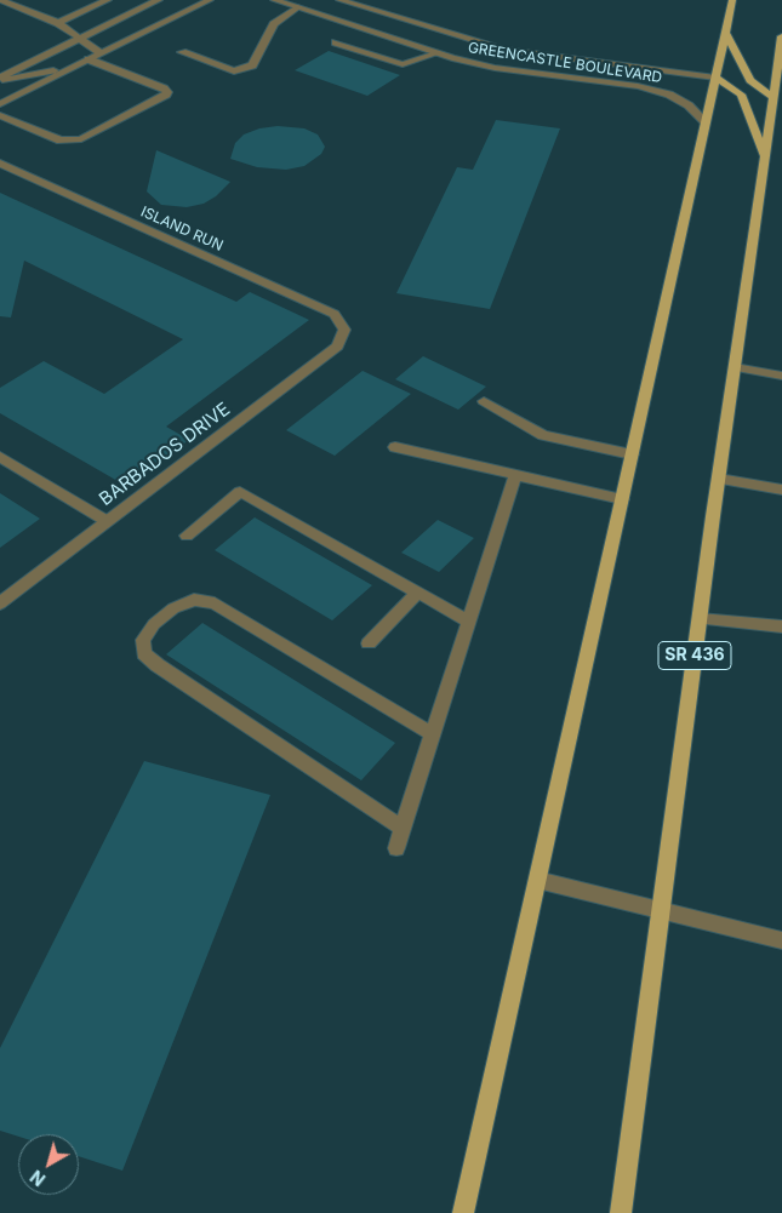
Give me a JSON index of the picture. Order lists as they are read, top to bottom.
{
  "streets": {
    "main road": ["SR 436"],
    "street": ["GREENCASTLE BOULEVARD", "ISLAND RUN", "BARBADOS DRIVE"]
  },
  "crossings": [
    ["ISLAND RUN", "BARBADOS DRIVE"]
  ],
  "north": "bottom left"
}
